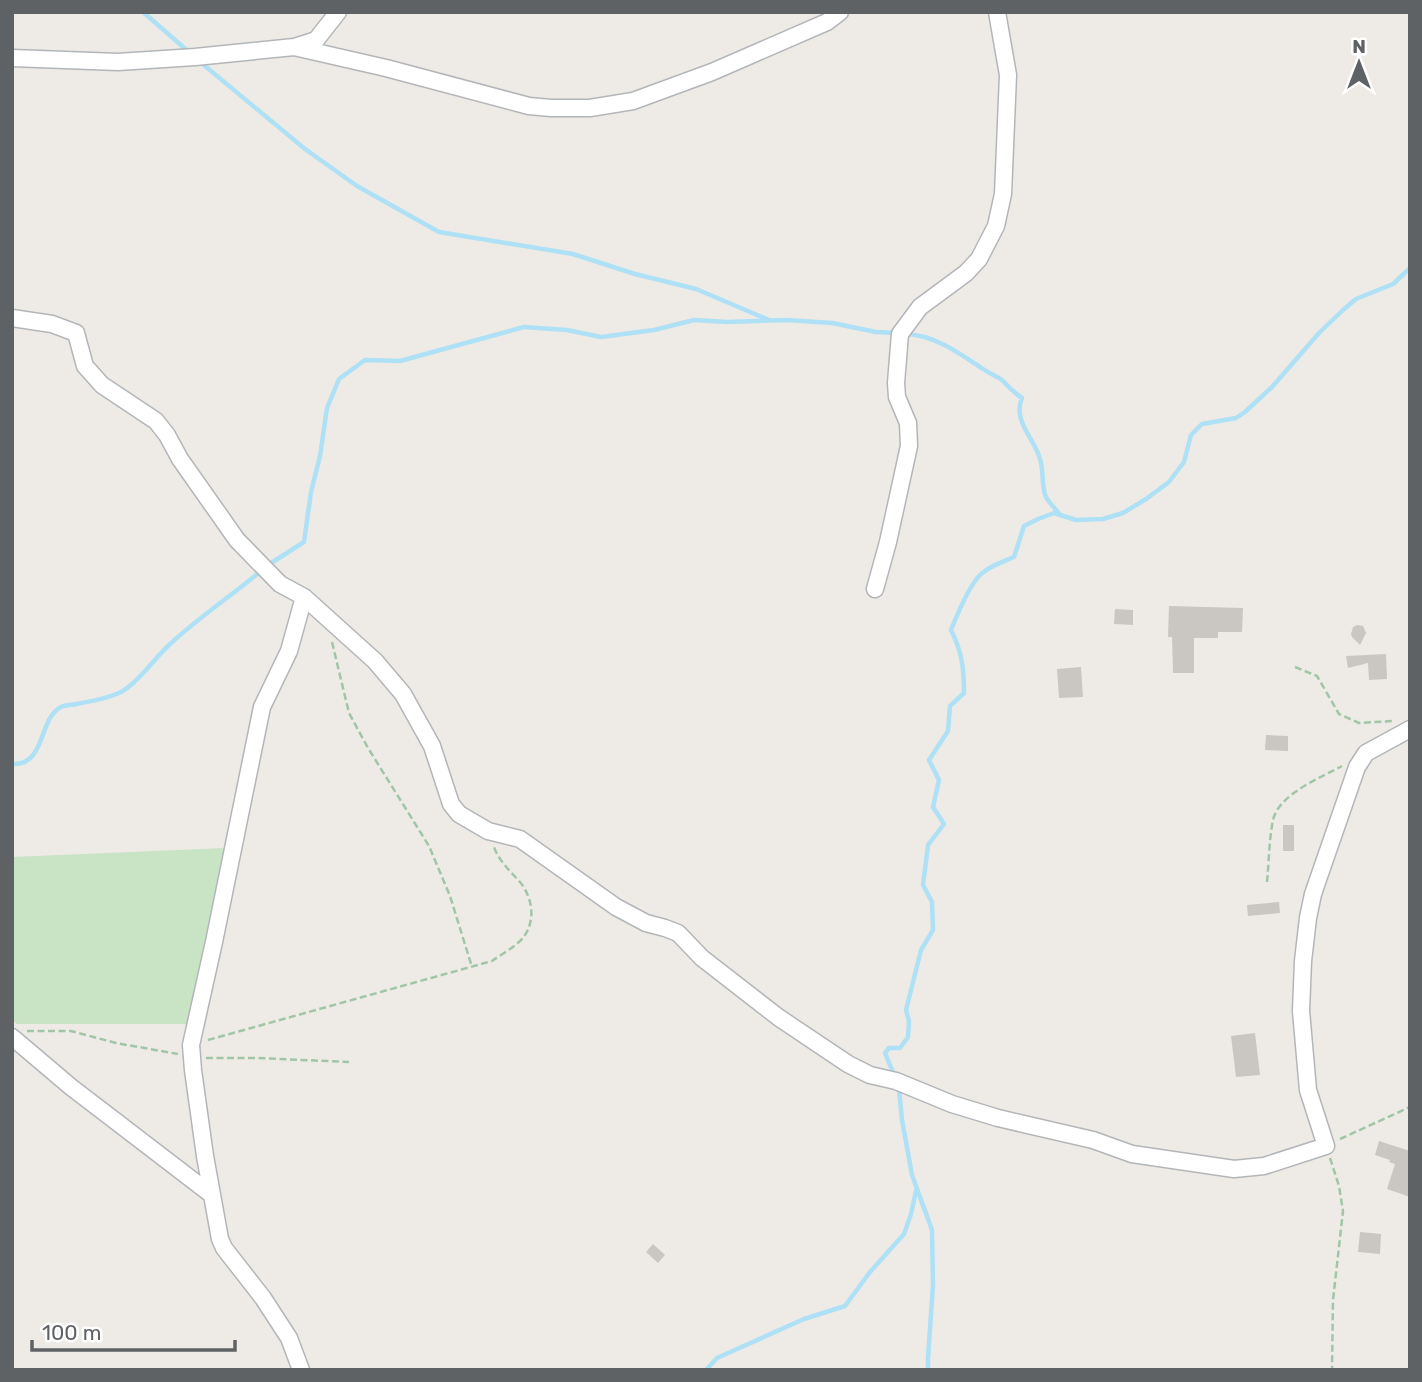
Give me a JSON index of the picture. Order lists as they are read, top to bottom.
{
  "scale_bar": "100 m",
  "north": "top"
}
